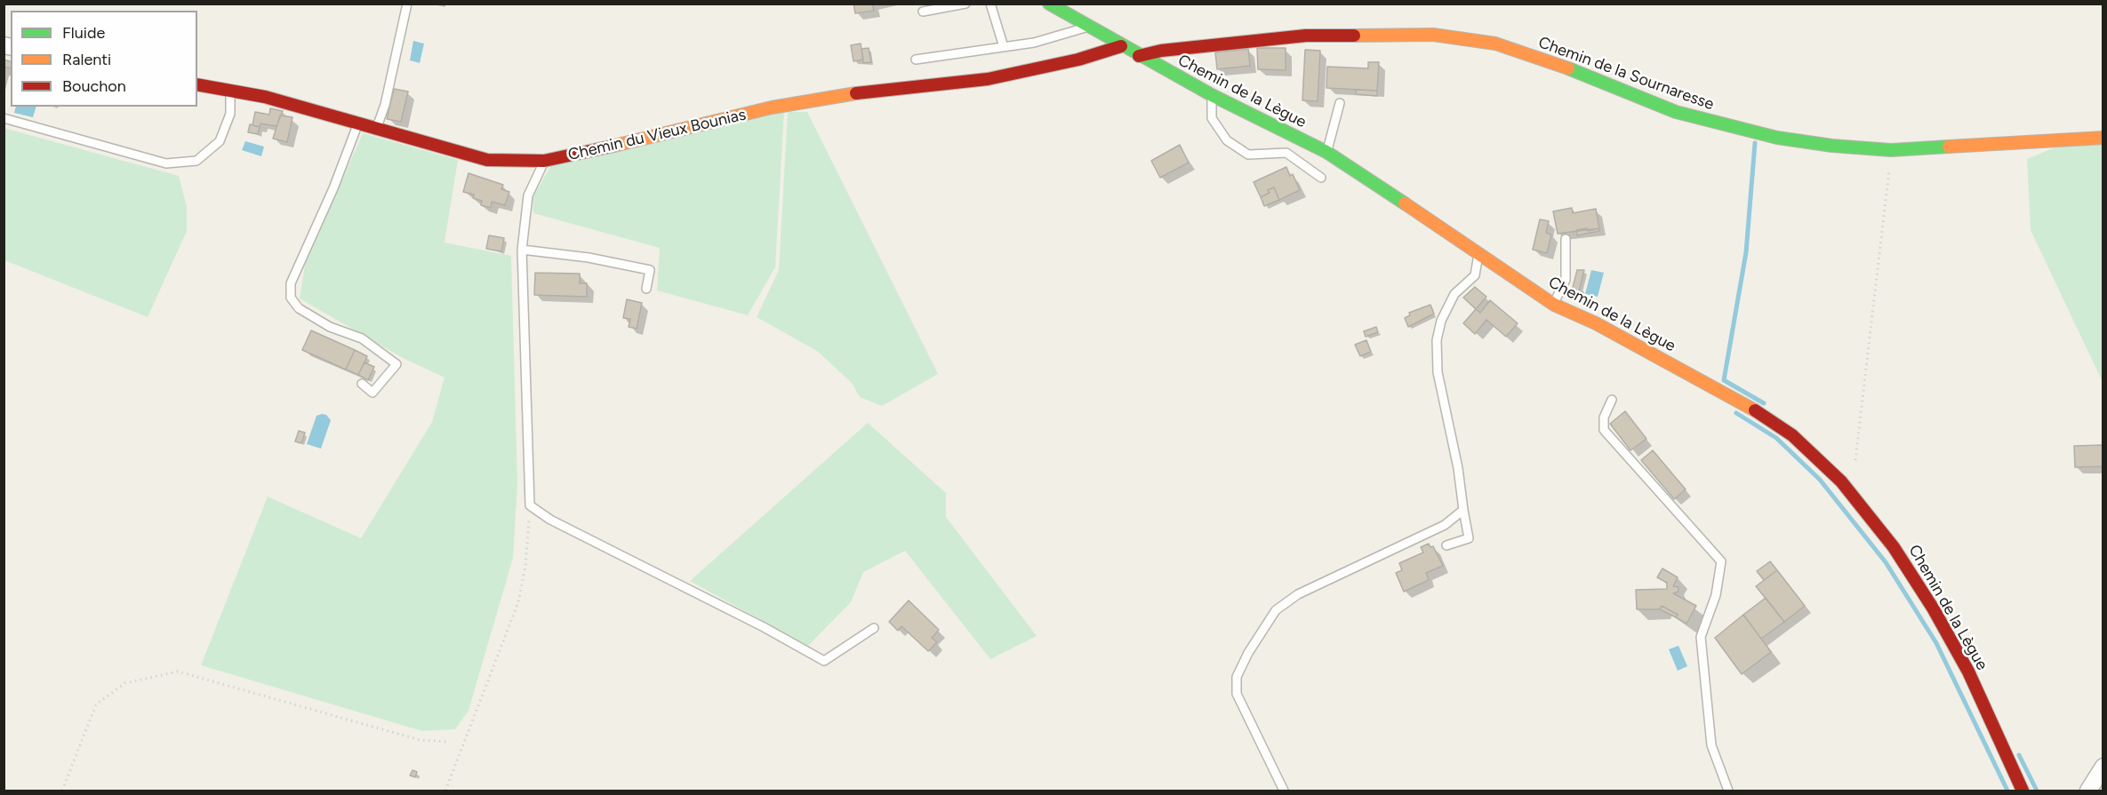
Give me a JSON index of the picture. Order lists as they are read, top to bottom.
{
  "streets": {
    "street": ["Chemin de la Sournaresse", "Chemin de la Lègue", "Chemin du Vieux Bounias"]
  },
  "crossings": [
    ["Chemin de la Sournaresse", "Chemin de la Lègue"],
    ["Chemin de la Lègue", "Chemin du Vieux Bounias"]
  ],
  "legend": ["Fluide", "Ralenti", "Bouchon"]
}
